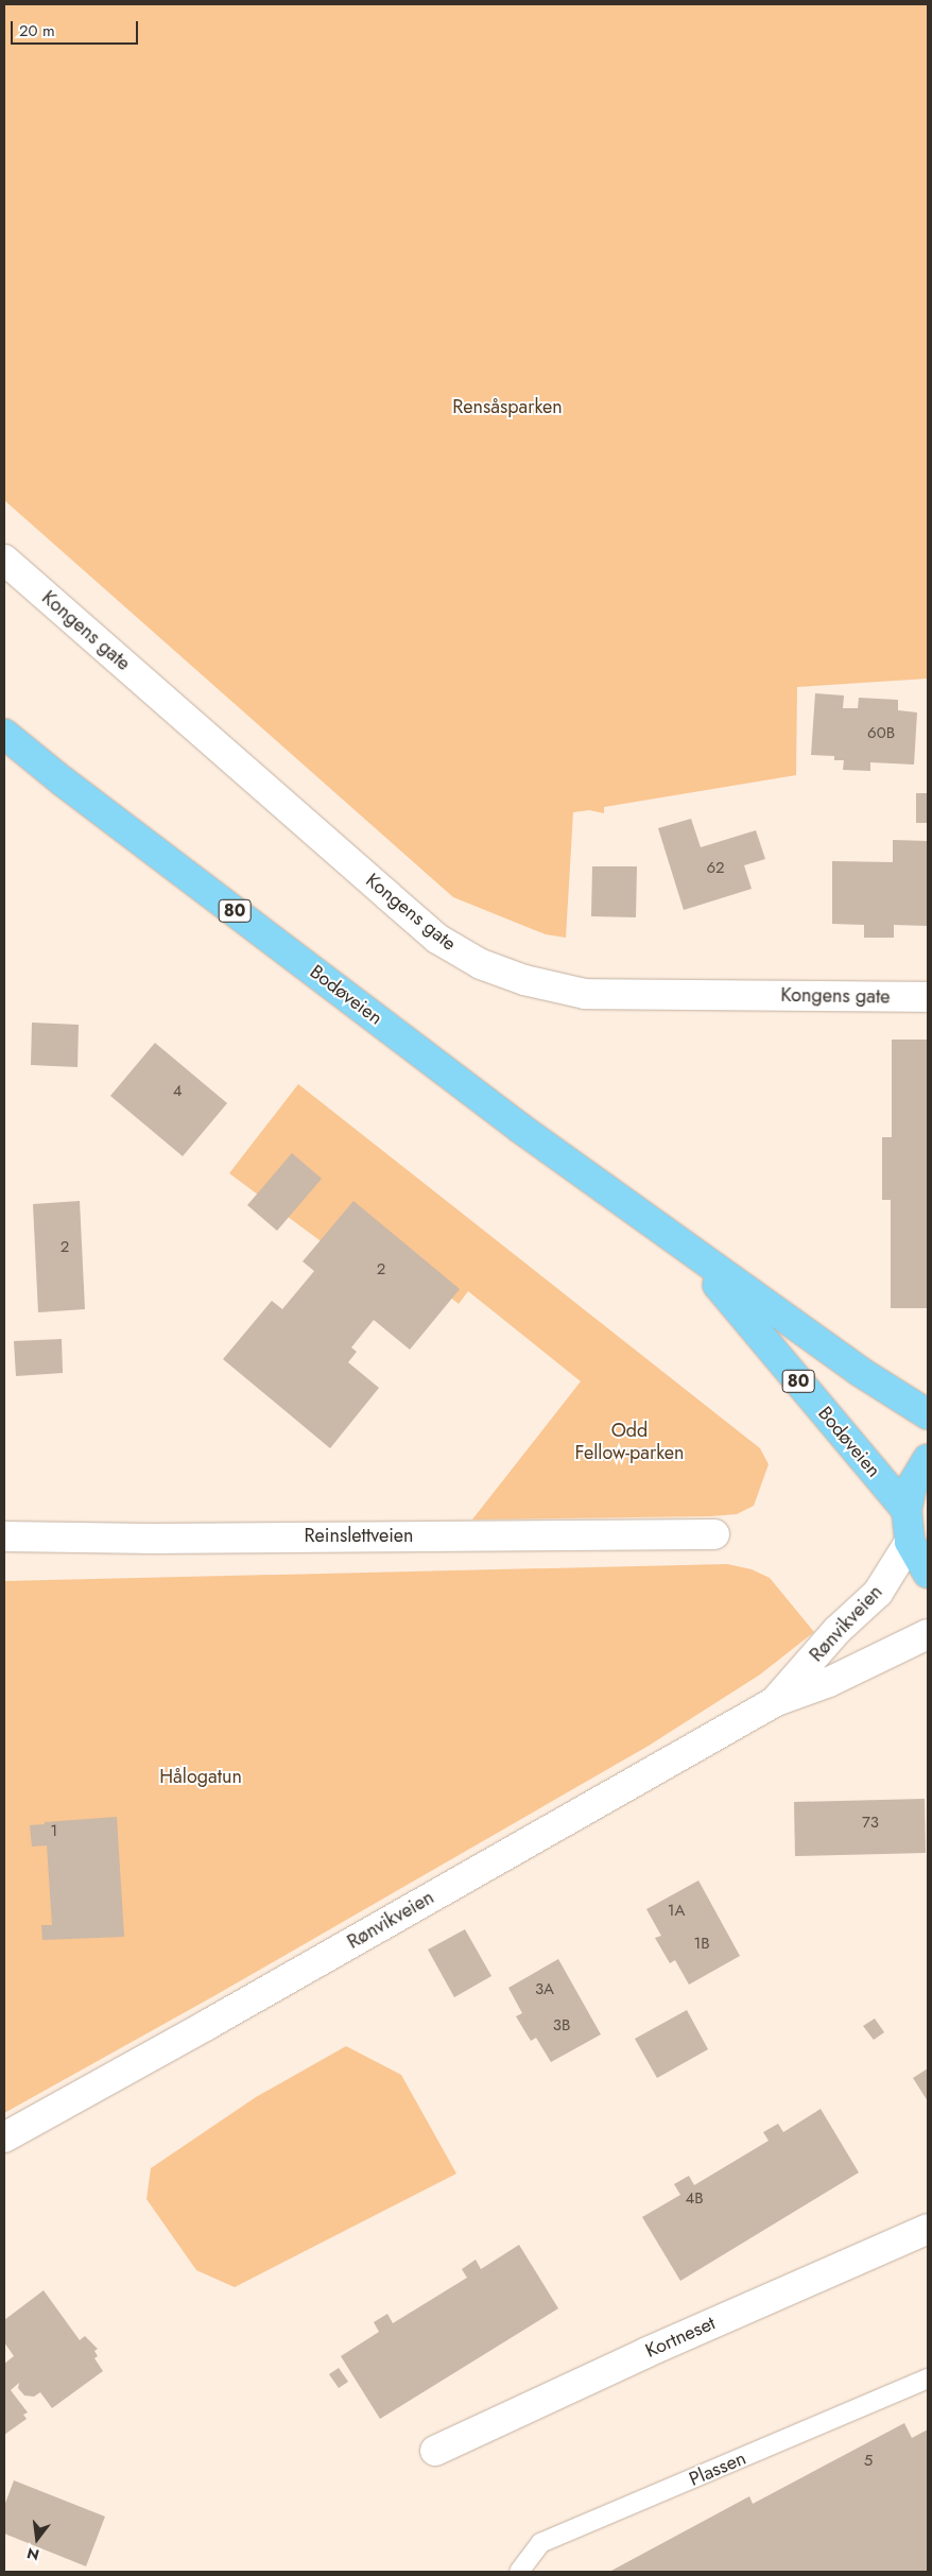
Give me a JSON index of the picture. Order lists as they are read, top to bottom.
{
  "streets": {
    "highway": ["80", "Bodøveien"],
    "street": [
      "Kongens gate",
      "Reinslettveien",
      "Rønvikveien",
      "Kortneset"
    ],
    "lane": ["Plassen"]
  },
  "parks": ["Rensåsparken", "Odd Fellow-parken", "Hålogatun"],
  "house_numbers": [
    "60B",
    "62",
    "4",
    "2",
    "2",
    "73",
    "1",
    "1A",
    "1B",
    "3A",
    "3B",
    "4B",
    "5"
  ],
  "scale_bar": "20 m",
  "north": "bottom"
}
